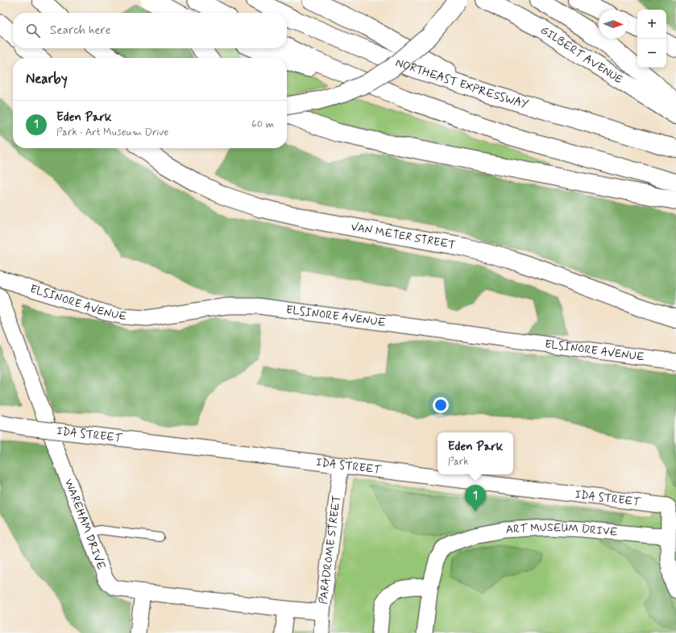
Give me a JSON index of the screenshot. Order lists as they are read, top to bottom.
{
  "streets": {
    "main road": ["GILBERT AVENUE", "NORTHEAST EXPRESSWAY", "VAN METER STREET"],
    "street": [
      "ELSINORE AVENUE",
      "IDA STREET",
      "WAREHAM DRIVE",
      "ART MUSEUM DRIVE",
      "PARADROME STREET"
    ]
  },
  "crossings": [
    ["IDA STREET", "ART MUSEUM DRIVE"],
    ["IDA STREET", "PARADROME STREET"],
    ["WAREHAM DRIVE", "PARADROME STREET"]
  ],
  "north": "right",
  "page": {
    "map_buttons": ["+", "−"],
    "search": "Search here",
    "heading": "Nearby",
    "list": [
      {
        "mark": "1",
        "name": "Eden Park",
        "note": "Park · Art Museum Drive",
        "value": "60 m"
      }
    ],
    "popup": ["Eden Park", "Park"],
    "pins": "1"
  }
}
